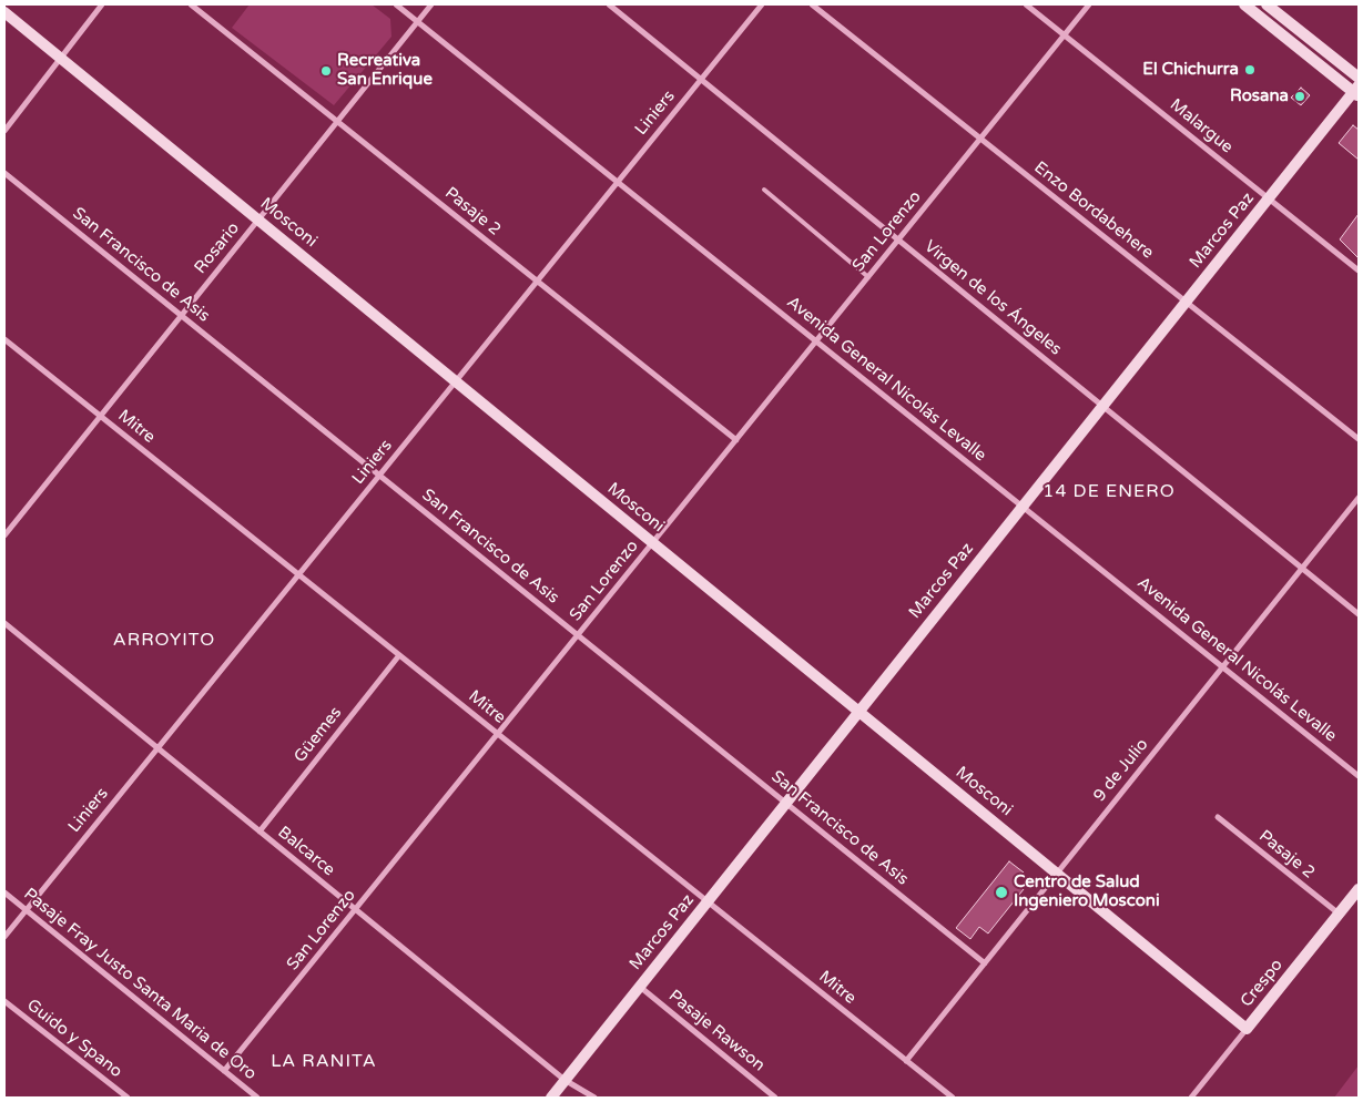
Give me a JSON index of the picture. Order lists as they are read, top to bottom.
{
  "streets": {
    "street": [
      "Liniers",
      "Malargue",
      "Enzo Bordabehere",
      "Pasaje 2",
      "Mosconi",
      "Marcos Paz",
      "San Lorenzo",
      "Rosario",
      "San Francisco de Asis",
      "Virgen de los Ángeles",
      "Avenida General Nicolás Levalle",
      "Mitre",
      "Güemes",
      "9 de Julio",
      "Balcarce",
      "Crespo",
      "Pasaje Fray Justo Santa Maria de Oro",
      "Pasaje Rawson",
      "Guido y Spano"
    ]
  },
  "crossings": [
    ["Liniers", "Pasaje 2"],
    ["Liniers", "Mosconi"],
    ["Liniers", "San Francisco de Asis"],
    ["Liniers", "Virgen de los Ángeles"],
    ["Liniers", "Avenida General Nicolás Levalle"],
    ["Liniers", "Mitre"],
    ["Liniers", "Balcarce"],
    ["Liniers", "Pasaje Fray Justo Santa Maria de Oro"],
    ["Malargue", "Marcos Paz"],
    ["Malargue", "San Lorenzo"],
    ["Enzo Bordabehere", "Marcos Paz"],
    ["Enzo Bordabehere", "San Lorenzo"],
    ["Pasaje 2", "San Lorenzo"],
    ["Pasaje 2", "Rosario"],
    ["Pasaje 2", "Crespo"],
    ["Mosconi", "Marcos Paz"],
    ["Mosconi", "San Lorenzo"],
    ["Mosconi", "Rosario"],
    ["Mosconi", "9 de Julio"],
    ["Mosconi", "Crespo"],
    ["Marcos Paz", "San Francisco de Asis"],
    ["Marcos Paz", "Virgen de los Ángeles"],
    ["Marcos Paz", "Avenida General Nicolás Levalle"],
    ["Marcos Paz", "Mitre"],
    ["Marcos Paz", "Balcarce"],
    ["Marcos Paz", "Pasaje Rawson"],
    ["San Lorenzo", "San Francisco de Asis"],
    ["San Lorenzo", "Virgen de los Ángeles"],
    ["San Lorenzo", "Avenida General Nicolás Levalle"],
    ["San Lorenzo", "Mitre"],
    ["San Lorenzo", "Balcarce"],
    ["San Lorenzo", "Pasaje Fray Justo Santa Maria de Oro"],
    ["Rosario", "San Francisco de Asis"],
    ["Rosario", "Avenida General Nicolás Levalle"],
    ["Rosario", "Mitre"],
    ["San Francisco de Asis", "9 de Julio"],
    ["Virgen de los Ángeles", "9 de Julio"],
    ["Avenida General Nicolás Levalle", "9 de Julio"],
    ["Mitre", "Güemes"],
    ["Mitre", "9 de Julio"],
    ["Güemes", "Balcarce"]
  ],
  "districts": ["14 DE ENERO", "ARROYITO", "LA RANITA"],
  "places": [
    "El Chichurra",
    "Recreativa San Enrique",
    "Rosana",
    "Centro de Salud Ingeniero Mosconi"
  ]
}
